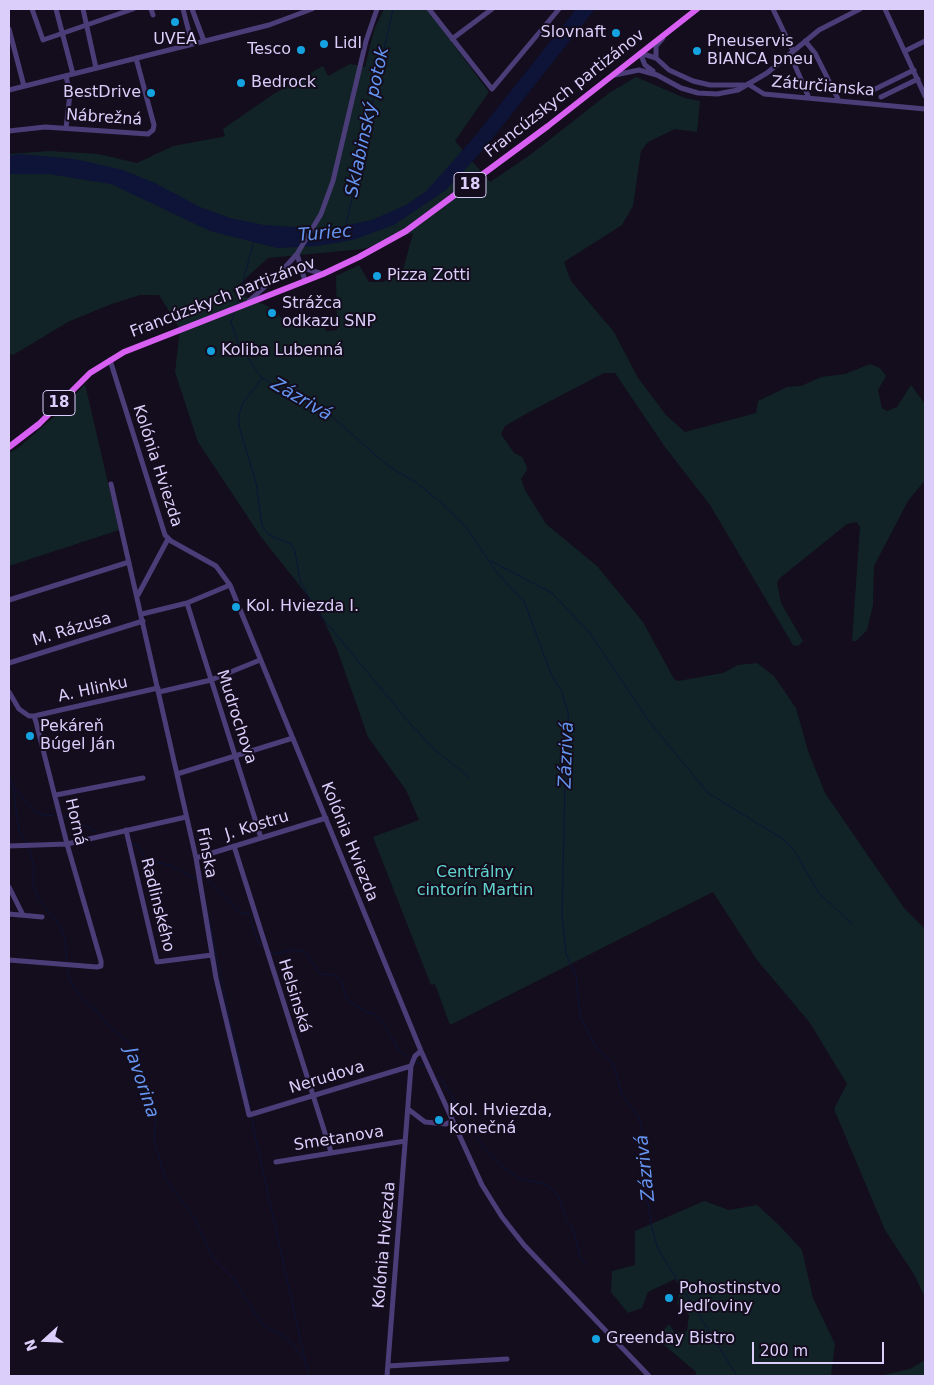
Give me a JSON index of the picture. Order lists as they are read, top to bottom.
{
  "streets": {
    "main road": ["Francúzskych partizánov", "18"],
    "street": [
      "Záturčianska",
      "Nábrežná",
      "Kolónia Hviezda",
      "M. Rázusa",
      "A. Hlinku",
      "Mudrochova",
      "Horná",
      "J. Kostru",
      "Fínska",
      "Radlinského",
      "Helsinská",
      "Nerudova",
      "Smetanova"
    ]
  },
  "crossings": [
    ["Francúzskych partizánov", "Kolónia Hviezda"],
    ["Kolónia Hviezda", "A. Hlinku"],
    ["Kolónia Hviezda", "J. Kostru"],
    ["Kolónia Hviezda", "Nerudova"],
    ["Kolónia Hviezda", "Smetanova"],
    ["M. Rázusa", "Fínska"],
    ["A. Hlinku", "Mudrochova"],
    ["A. Hlinku", "Horná"],
    ["A. Hlinku", "Fínska"],
    ["Mudrochova", "J. Kostru"],
    ["J. Kostru", "Fínska"],
    ["J. Kostru", "Helsinská"],
    ["Fínska", "Radlinského"],
    ["Fínska", "Nerudova"],
    ["Helsinská", "Nerudova"],
    ["Helsinská", "Smetanova"]
  ],
  "water": [
    "Sklabinský potok",
    "Turiec",
    "Zázrivá",
    "Javorina"
  ],
  "parks": ["Centrálny cintorín Martin"],
  "places": [
    "UVEA",
    "Slovnaft",
    "Lidl",
    "Tesco",
    "Pneuservis BIANCA pneu",
    "Bedrock",
    "BestDrive",
    "Pizza Zotti",
    "Strážca odkazu SNP",
    "Koliba Lubenná",
    "Kol. Hviezda I.",
    "Pekáreň Búgel Ján",
    "Kol. Hviezda, konečná",
    "Pohostinstvo Jedľoviny",
    "Greenday Bistro"
  ],
  "scale_bar": "200 m",
  "north": "left"
}
